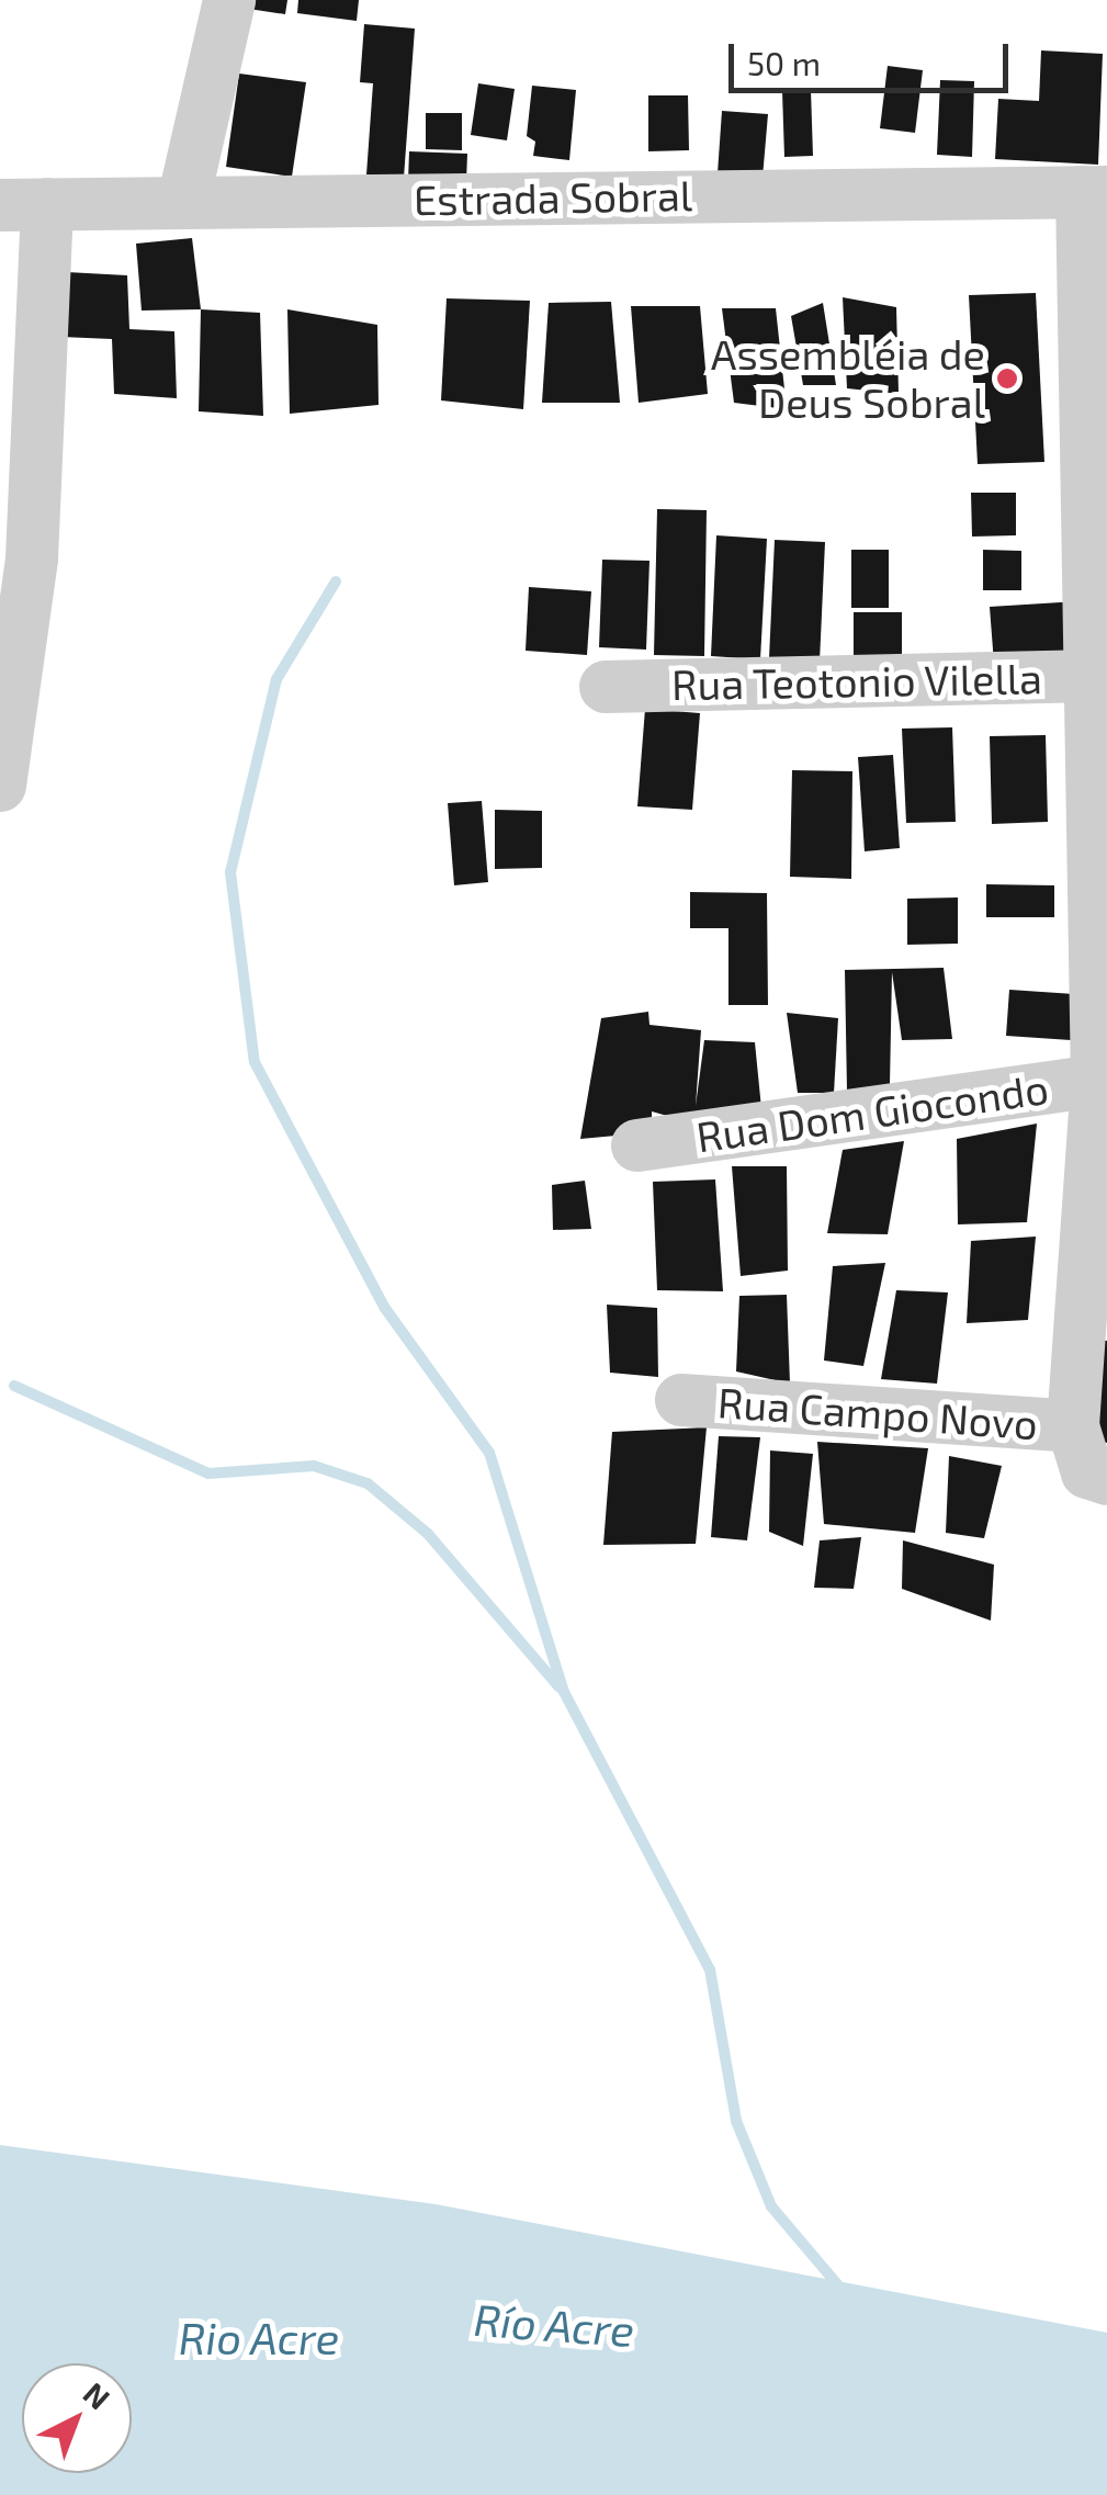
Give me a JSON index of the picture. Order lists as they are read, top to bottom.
{
  "streets": {
    "street": [
      "Estrada Sobral",
      "Rua Teotonio Vilella",
      "Rua Dom Giocondo",
      "Rua Campo Novo"
    ]
  },
  "water": ["Río Acre", "Rio Acre"],
  "places": ["Assembléia de Deus Sobral"],
  "scale_bar": "50 m",
  "north": "top right"
}
